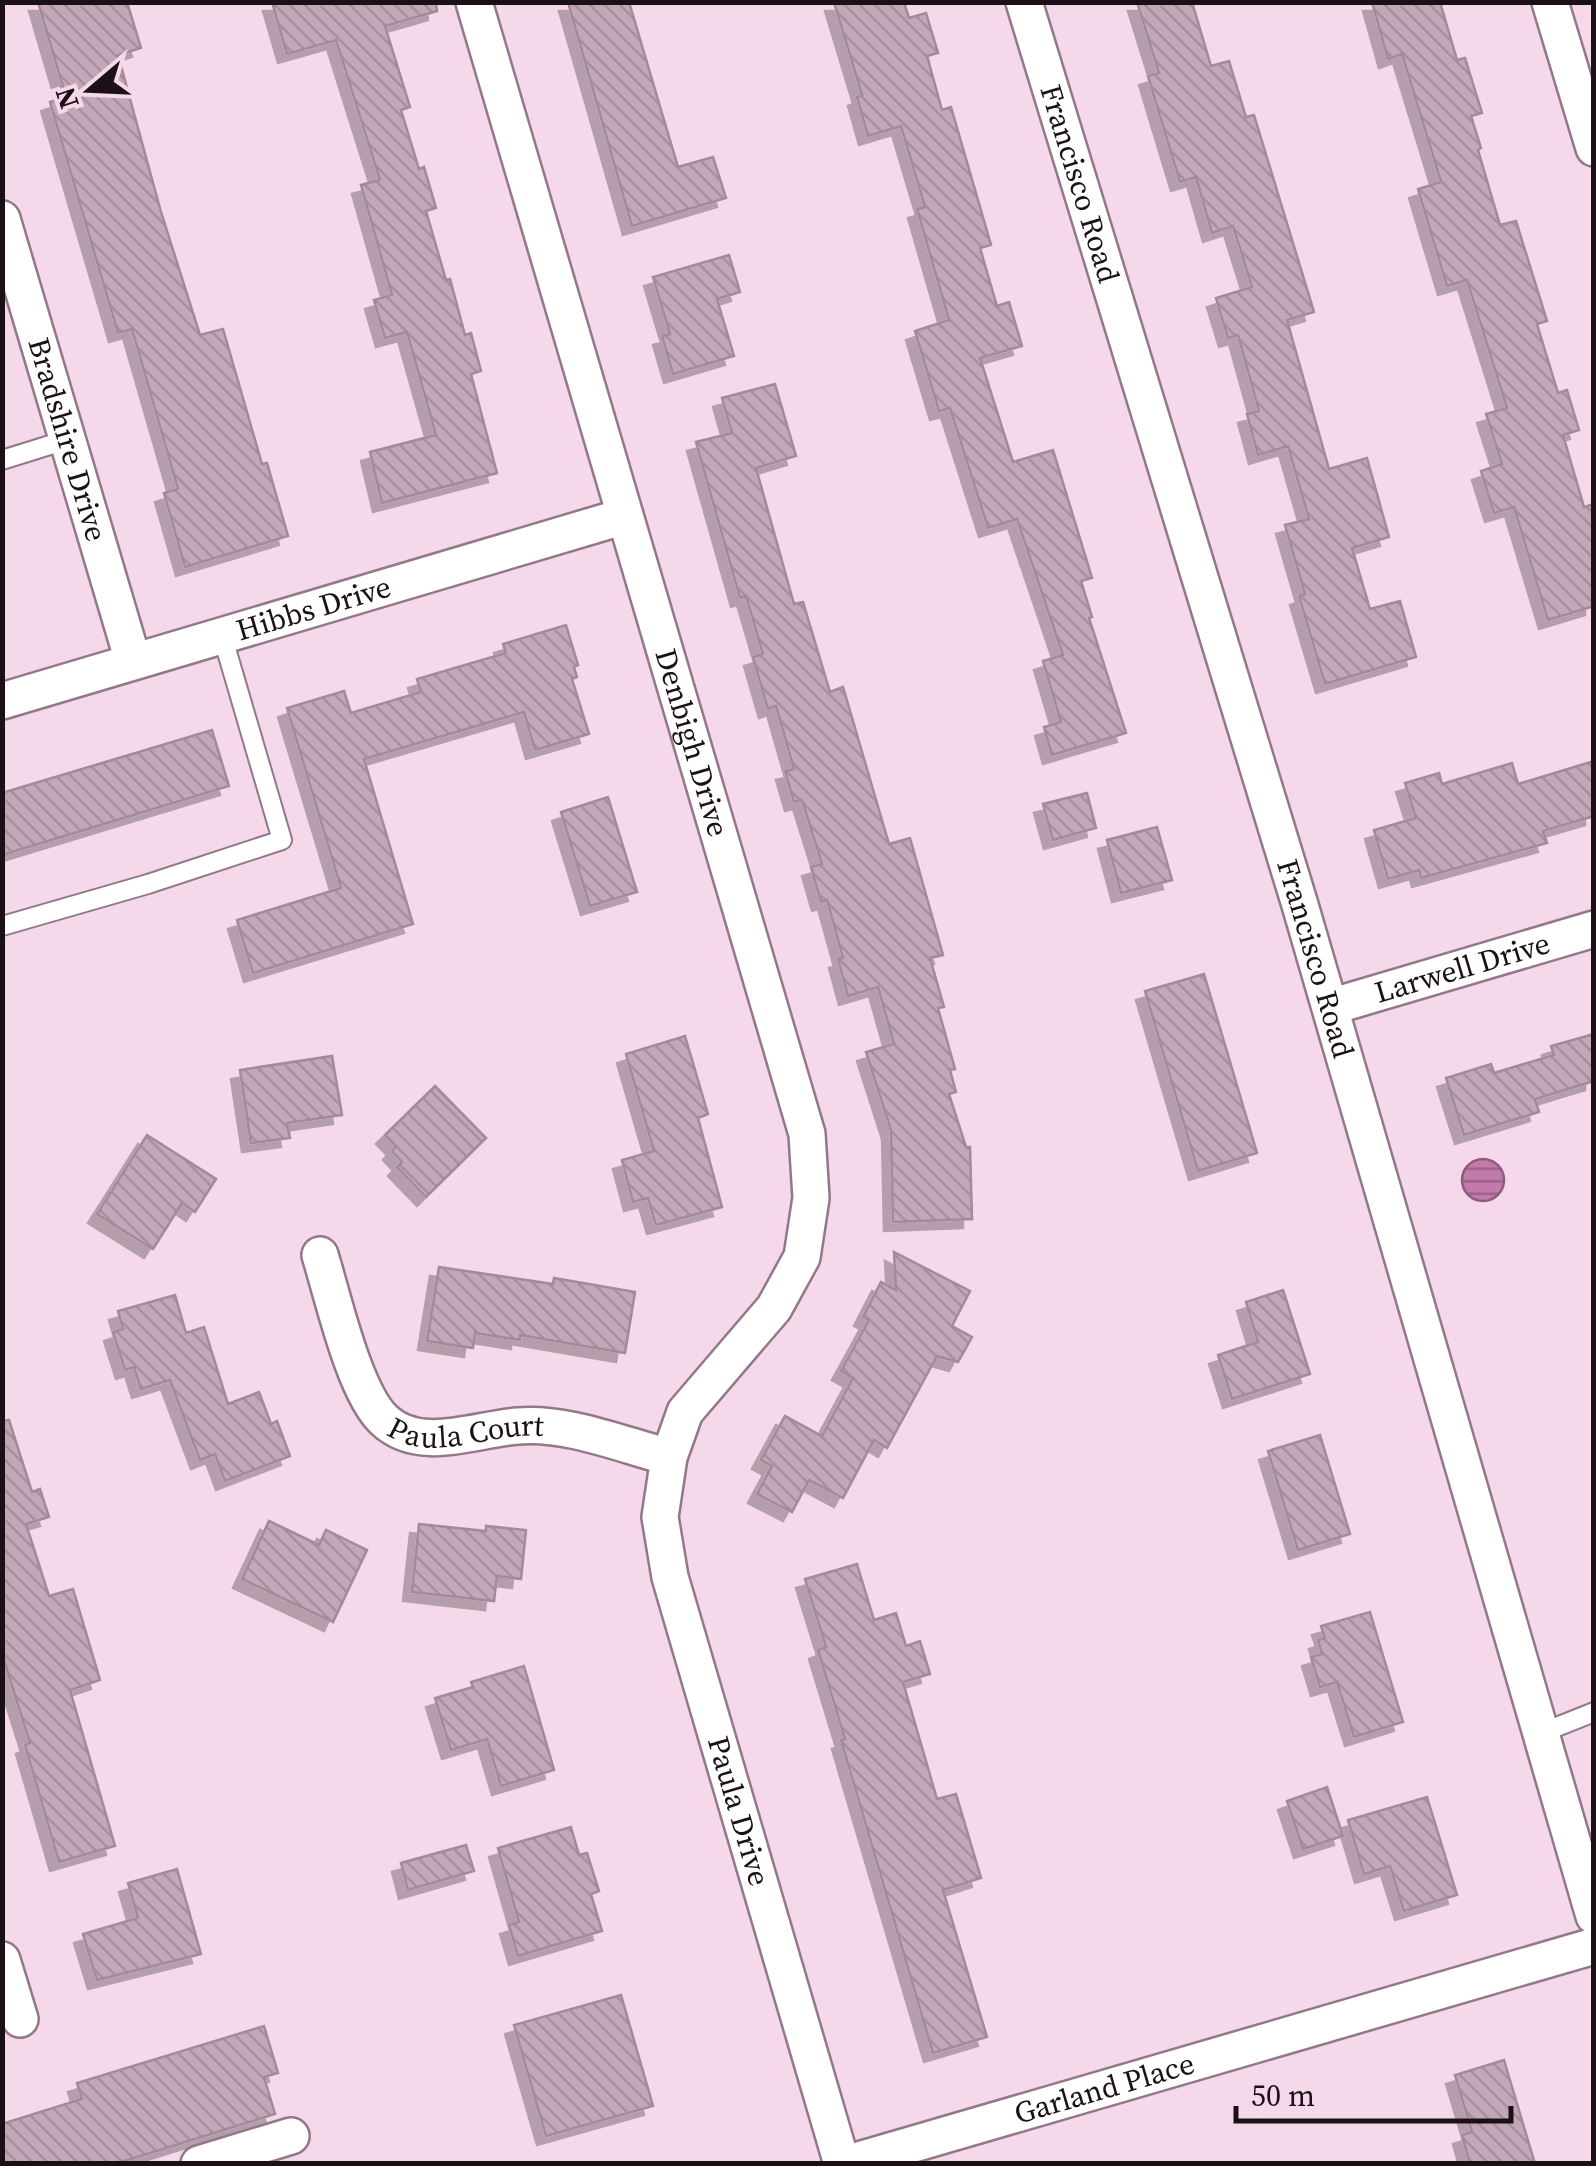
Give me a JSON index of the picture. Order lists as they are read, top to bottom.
{
  "streets": {
    "street": [
      "Francisco Road",
      "Bradshire Drive",
      "Hibbs Drive",
      "Denbigh Drive",
      "Larwell Drive",
      "Paula Court",
      "Paula Drive",
      "Garland Place"
    ]
  },
  "crossings": [
    ["Francisco Road", "Larwell Drive"],
    ["Bradshire Drive", "Hibbs Drive"],
    ["Hibbs Drive", "Denbigh Drive"],
    ["Denbigh Drive", "Paula Court"],
    ["Denbigh Drive", "Paula Drive"],
    ["Paula Court", "Paula Drive"],
    ["Paula Drive", "Garland Place"]
  ],
  "scale_bar": "50 m",
  "north": "left"
}
